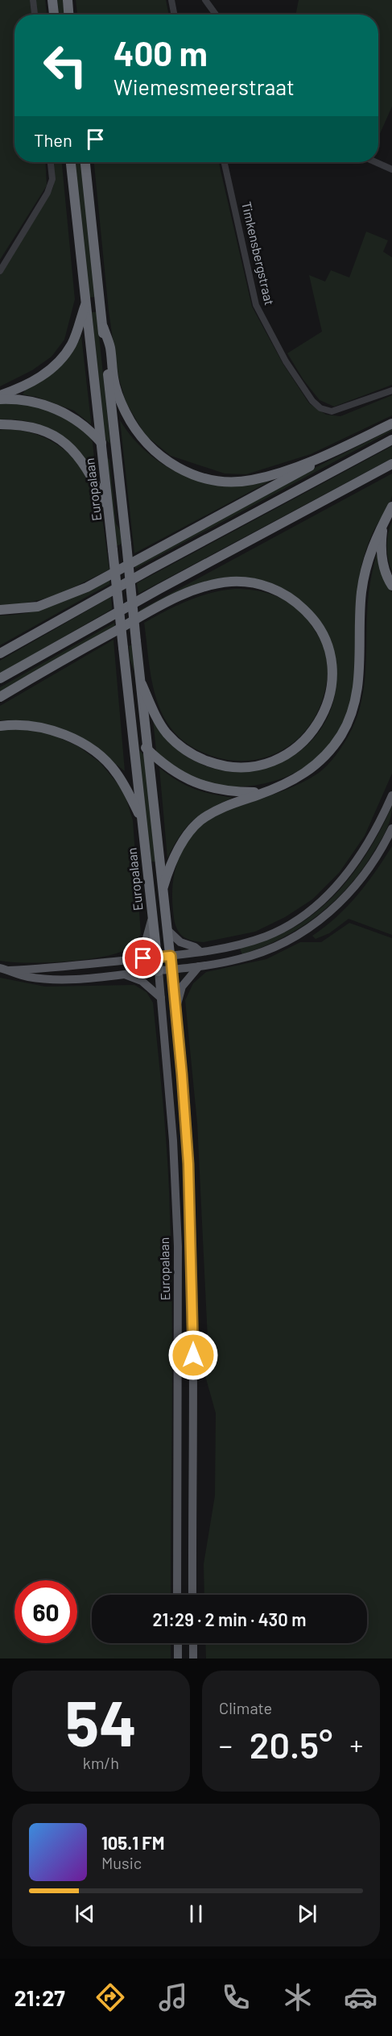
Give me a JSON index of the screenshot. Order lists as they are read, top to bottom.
{
  "streets": {
    "highway": ["Europalaan"],
    "street": ["Timkensbergstraat"]
  },
  "page": {
    "turn": ["400 m", "Wiemesmeerstraat"],
    "then": "Then",
    "limit": "60",
    "trip": "21:29 · 2 min · 430 m",
    "tile": [
      ["54", "km/h"],
      "Climate"
    ],
    "heat": ["−", "20.5°", "+"],
    "song": ["105.1 FM", "Music"],
    "tabs": "21:27"
  }
}
